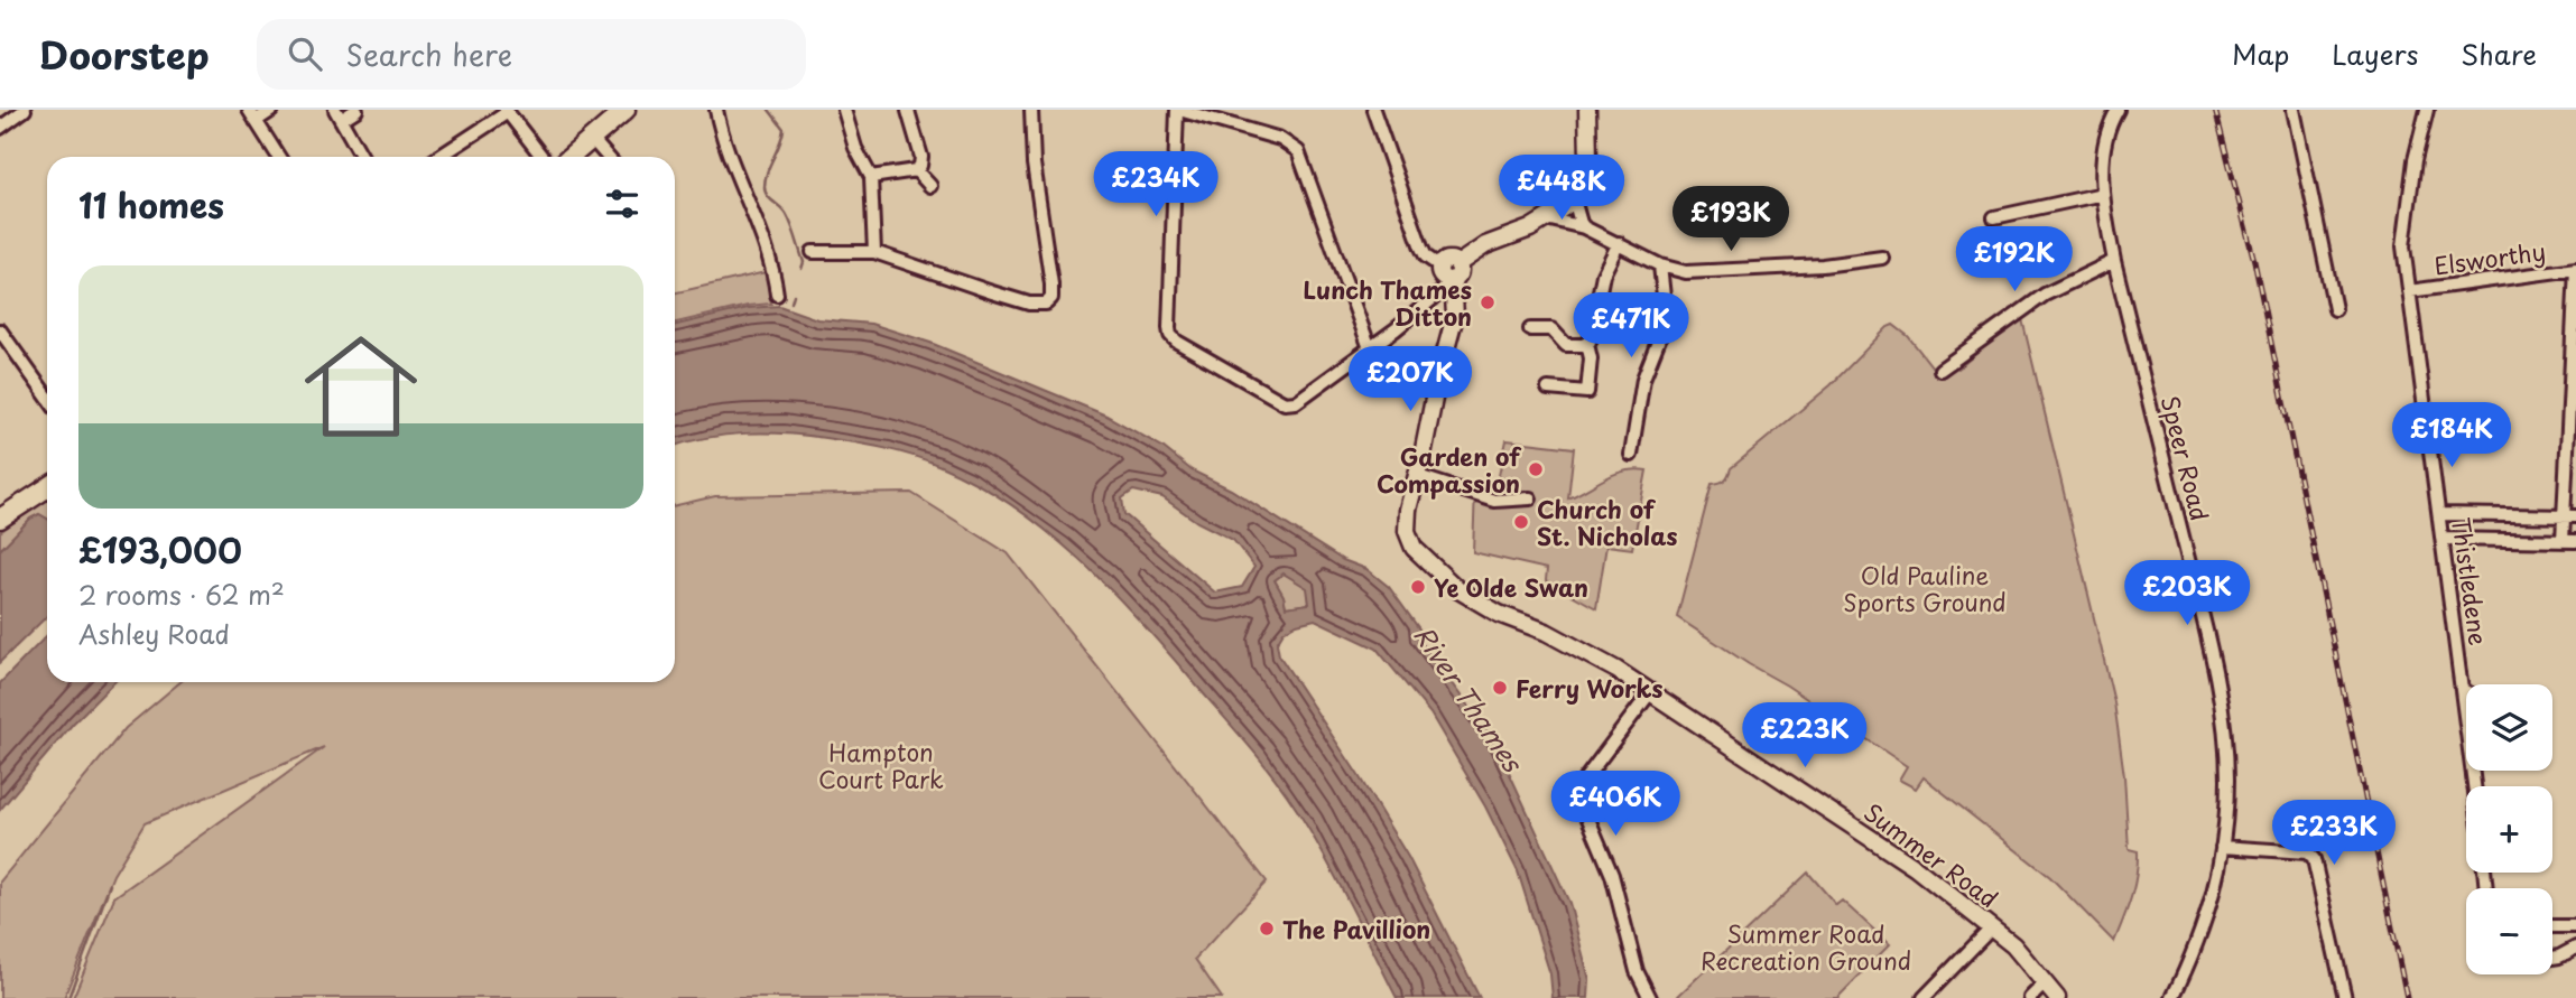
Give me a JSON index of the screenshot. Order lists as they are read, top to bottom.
{
  "streets": {
    "street": [
      "Elsworthy",
      "Speer Road",
      "Thistledene",
      "Summer Road"
    ]
  },
  "crossings": [
    ["Elsworthy", "Thistledene"]
  ],
  "water": ["River Thames"],
  "parks": ["Old Pauline Sports Ground", "Hampton Court Park", "Summer Road Recreation Ground"],
  "places": [
    "Lunch Thames Ditton",
    "Garden of Compassion",
    "Church of St. Nicholas",
    "Ye Olde Swan",
    "Ferry Works",
    "The Pavillion"
  ],
  "page": {
    "header": "Doorstep",
    "search": "Search here",
    "nav": ["Map", "Layers", "Share"],
    "price": [
      "£234K",
      "£448K",
      "£193K",
      "£192K",
      "£471K",
      "£207K",
      "£184K",
      "£203K",
      "£223K",
      "£406K",
      "£233K"
    ],
    "heading": "11 homes",
    "list": [
      {
        "name": "£193,000",
        "note": "2 rooms · 62 m² · Ashley Road"
      }
    ],
    "map_buttons": ["+", "−"]
  }
}
